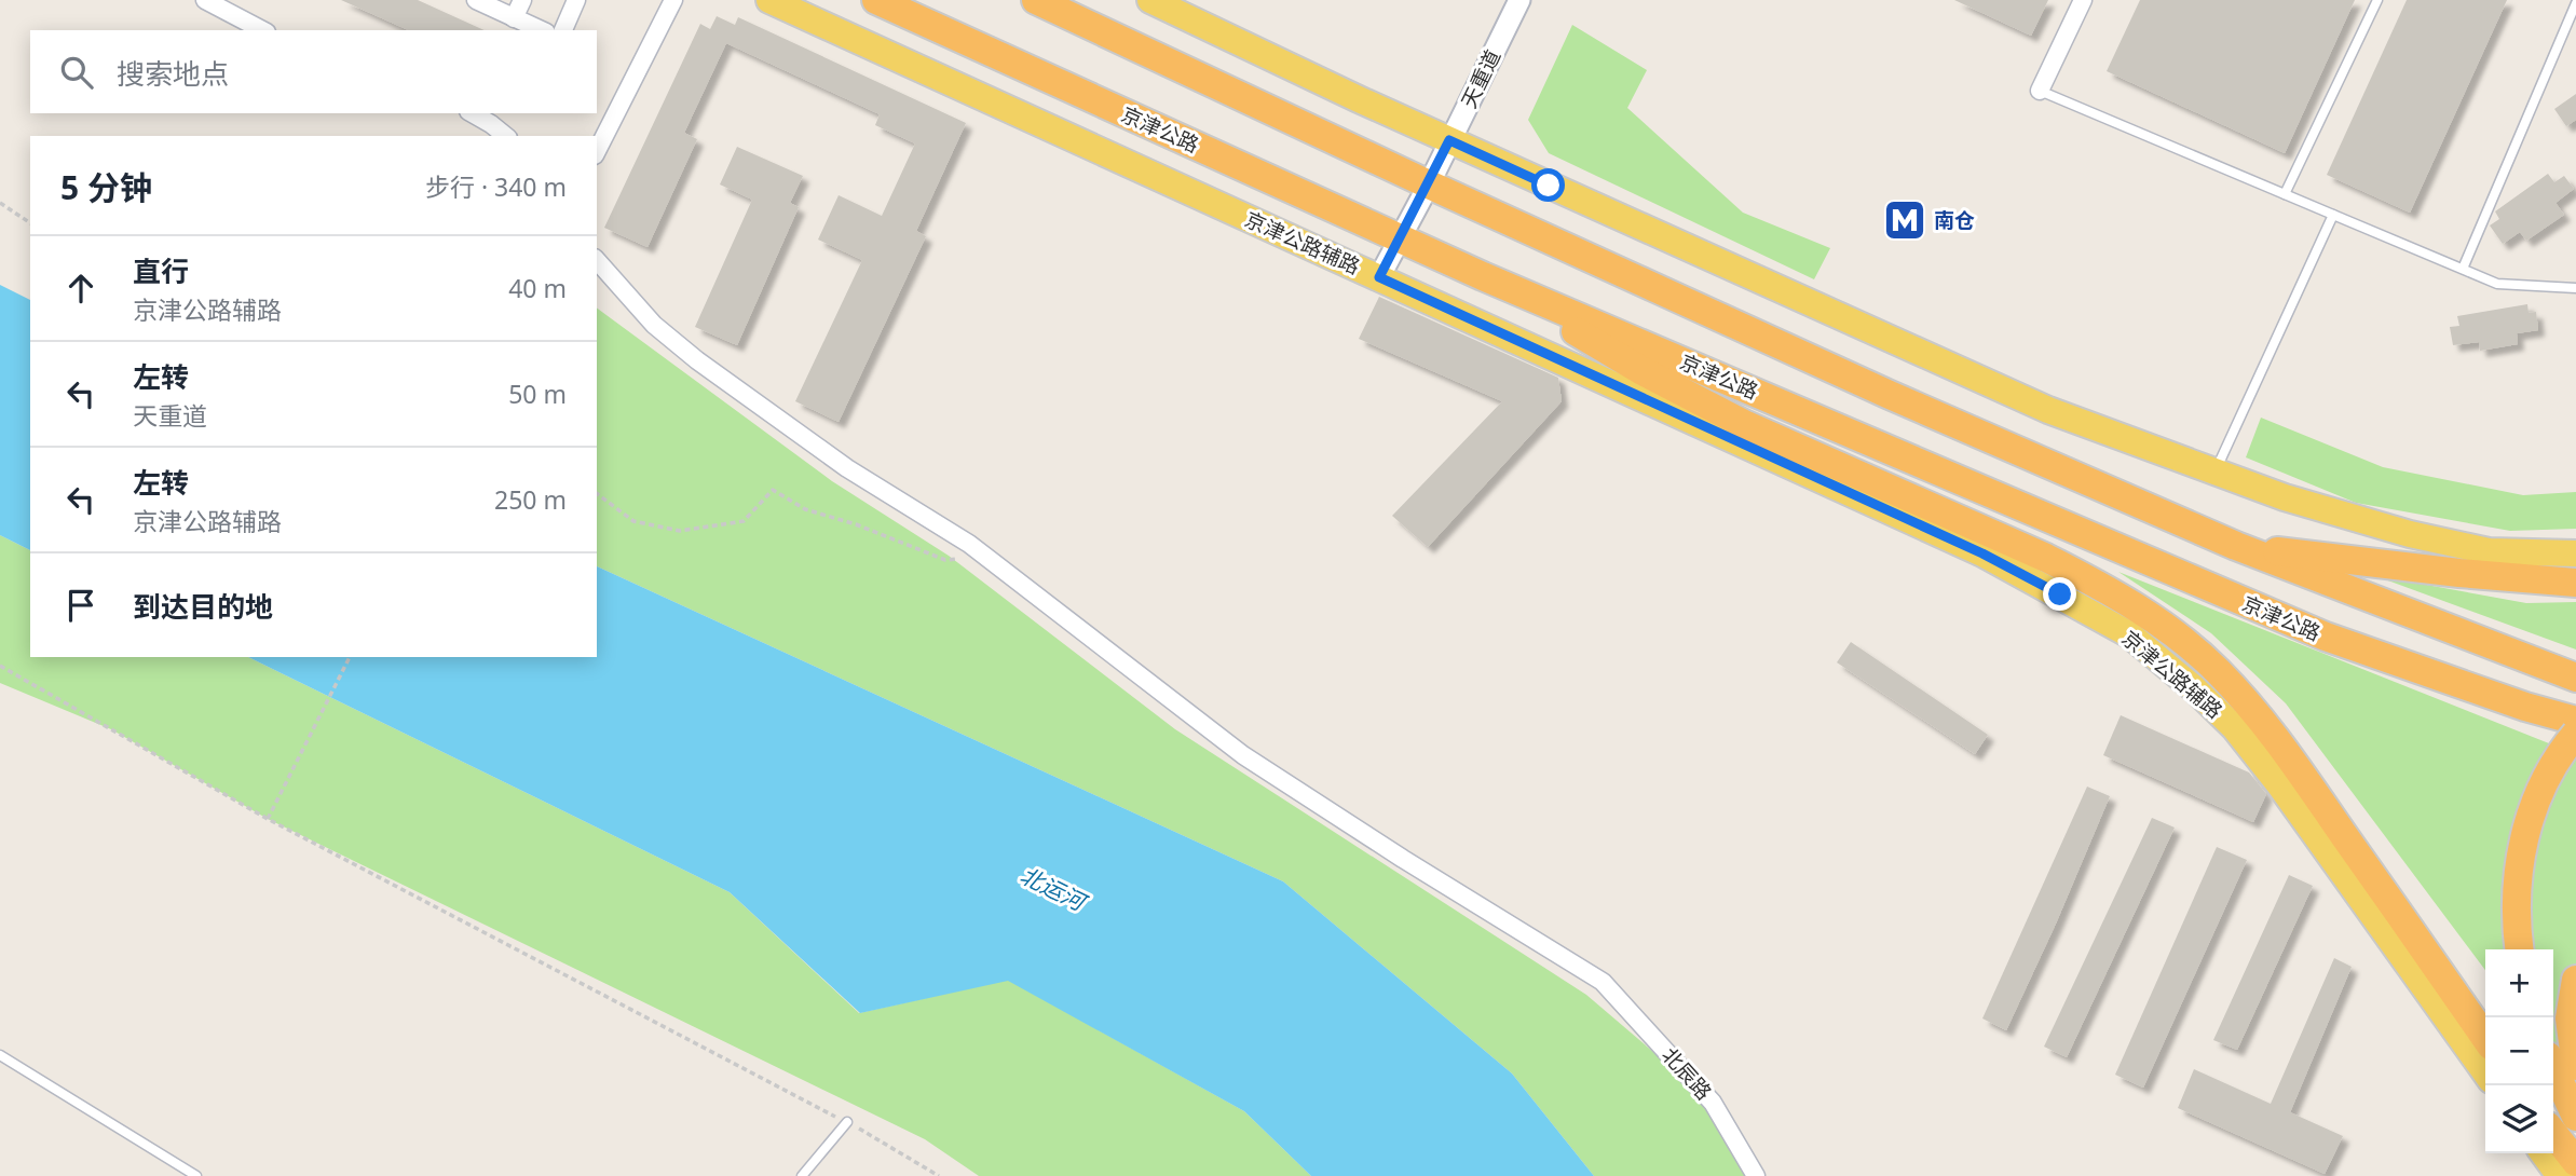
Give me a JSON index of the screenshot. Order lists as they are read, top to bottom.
{
  "streets": {
    "highway": ["京津公路"],
    "main road": ["京津公路辅路"],
    "street": ["天重道", "北辰路"]
  },
  "crossings": [
    ["天重道", "京津公路"],
    ["天重道", "京津公路辅路"]
  ],
  "water": ["北运河"],
  "places": {
    "metro station": ["南仓"]
  },
  "page": {
    "search": "搜索地点",
    "heading": ["5 分钟", "步行 · 340 m"],
    "list": [
      ["直行", "京津公路辅路", "40 m"],
      ["左转", "天重道", "50 m"],
      ["左转", "京津公路辅路", "250 m"],
      "到达目的地"
    ],
    "map_buttons": ["+", "−"]
  }
}
